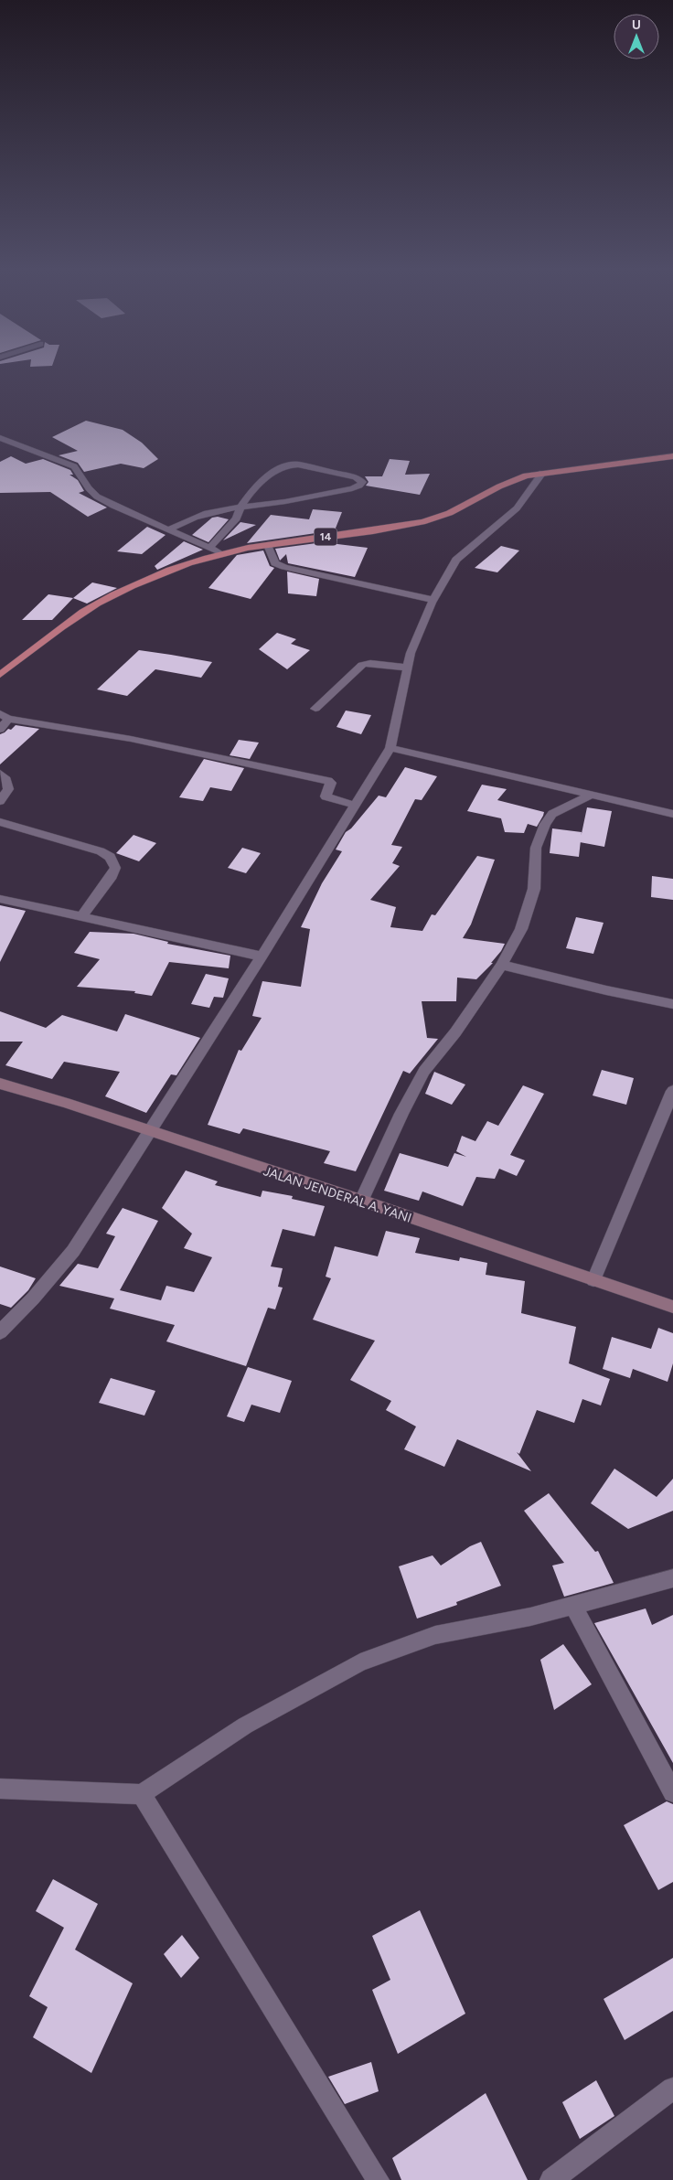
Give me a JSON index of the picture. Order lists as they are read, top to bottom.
{
  "streets": {
    "highway": ["14"],
    "main road": ["JALAN JENDERAL A. YANI"]
  },
  "north": "top"
}
